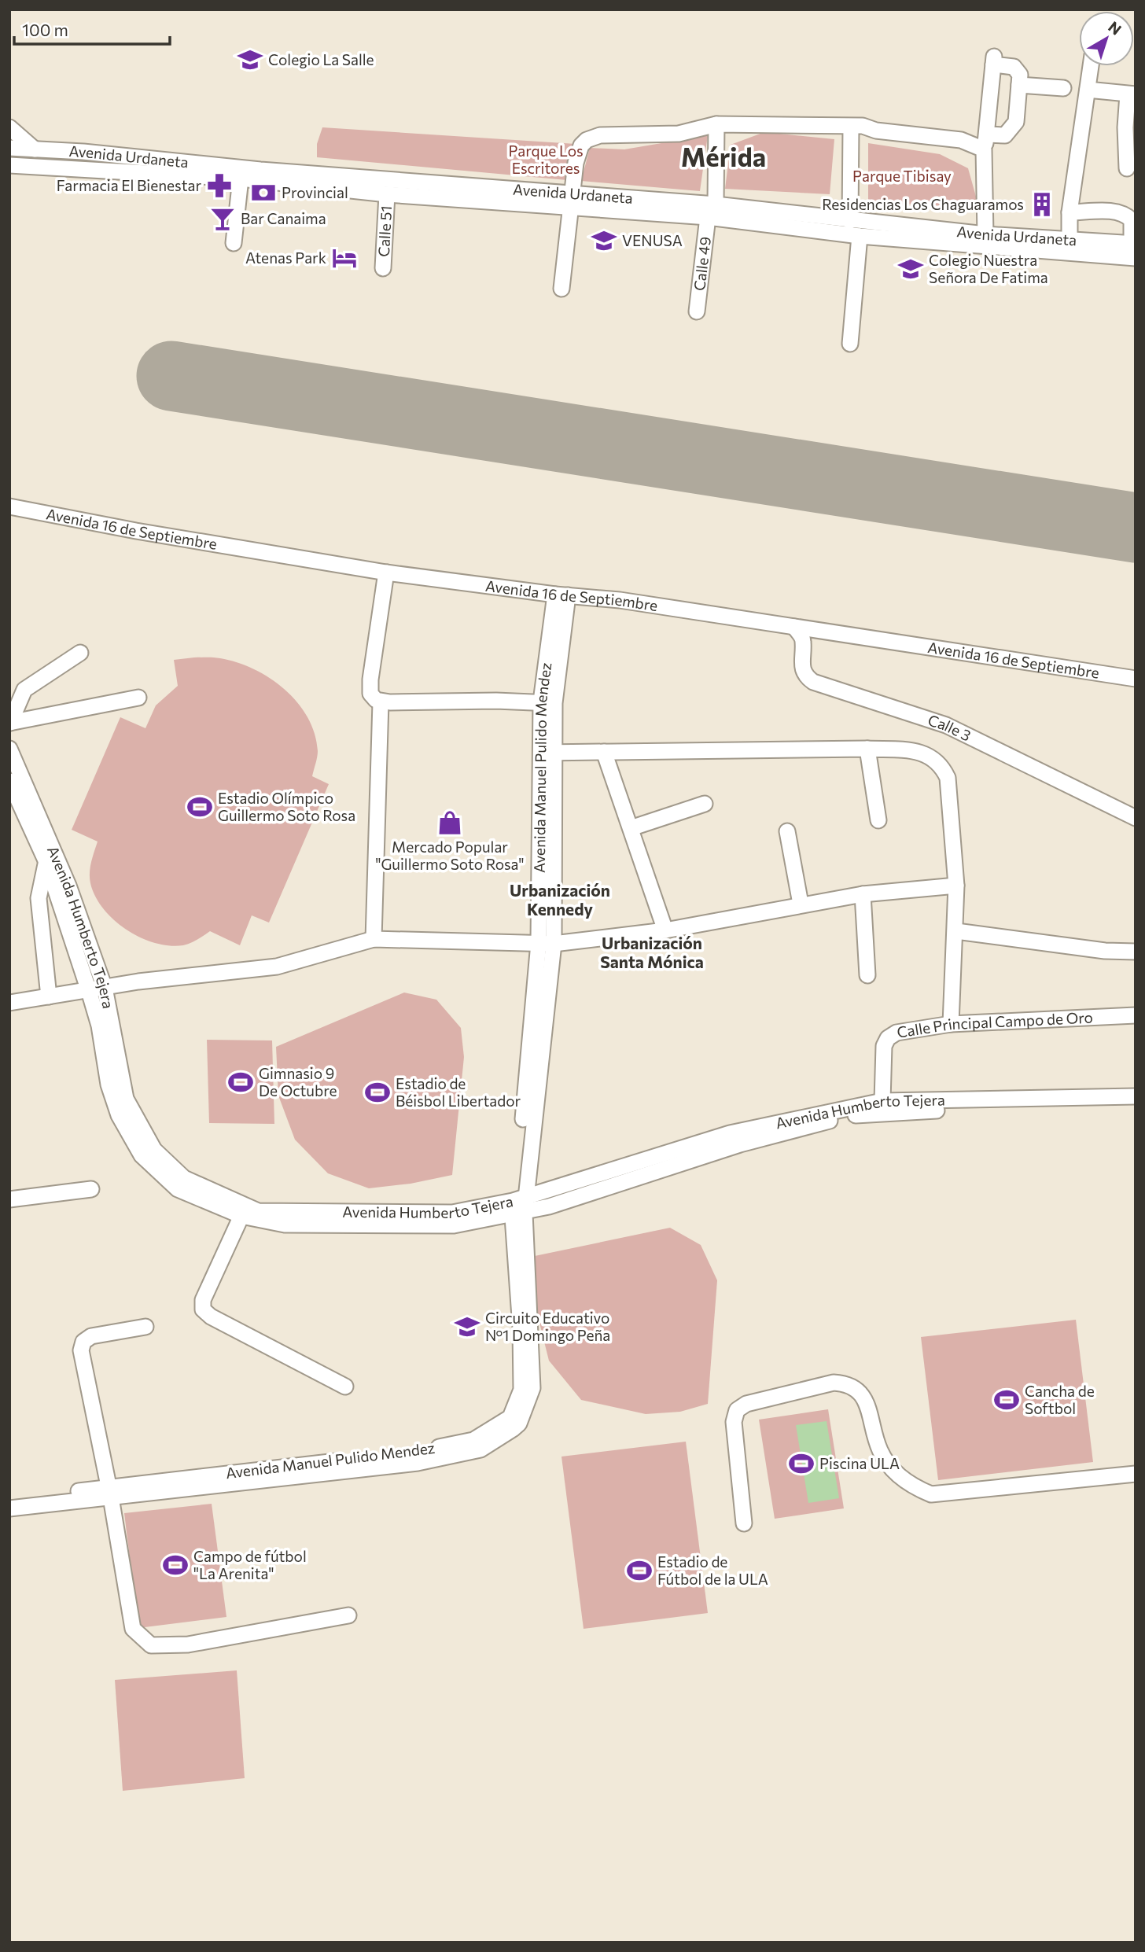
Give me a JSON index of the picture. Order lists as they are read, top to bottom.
{
  "streets": {
    "street": [
      "Avenida Urdaneta",
      "Calle 51",
      "Calle 49",
      "Avenida 16 de Septiembre",
      "Calle 3",
      "Avenida Manuel Pulido Mendez",
      "Avenida Humberto Tejera",
      "Calle Principal Campo de Oro"
    ]
  },
  "crossings": [
    ["Avenida Urdaneta", "Calle 51"],
    ["Avenida Urdaneta", "Calle 49"],
    ["Avenida 16 de Septiembre", "Calle 3"],
    ["Avenida 16 de Septiembre", "Avenida Manuel Pulido Mendez"],
    ["Avenida Manuel Pulido Mendez", "Avenida Humberto Tejera"],
    ["Avenida Humberto Tejera", "Calle Principal Campo de Oro"]
  ],
  "districts": ["Mérida", "Urbanización Kennedy", "Urbanización Santa Mónica"],
  "parks": ["Parque Los Escritores", "Parque Tibisay"],
  "places": {
    "school or university": [
      "Colegio La Salle",
      "VENUSA",
      "Colegio Nuestra Señora De Fatima",
      "Circuito Educativo Nº1 Domingo Peña"
    ],
    "pharmacy": ["Farmacia El Bienestar"],
    "bank": ["Provincial"],
    "building": ["Residencias Los Chaguaramos"],
    "bar": ["Bar Canaima"],
    "hotel": ["Atenas Park"],
    "sports": [
      "Estadio Olímpico Guillermo Soto Rosa",
      "Gimnasio 9 De Octubre",
      "Estadio de Béisbol Libertador",
      "Cancha de Softbol",
      "Piscina ULA",
      "Campo de fútbol \"La Arenita\"",
      "Estadio de Fútbol de la ULA"
    ],
    "shop": ["Mercado Popular \"Guillermo Soto Rosa\""]
  },
  "scale_bar": "100 m",
  "north": "top right"
}
